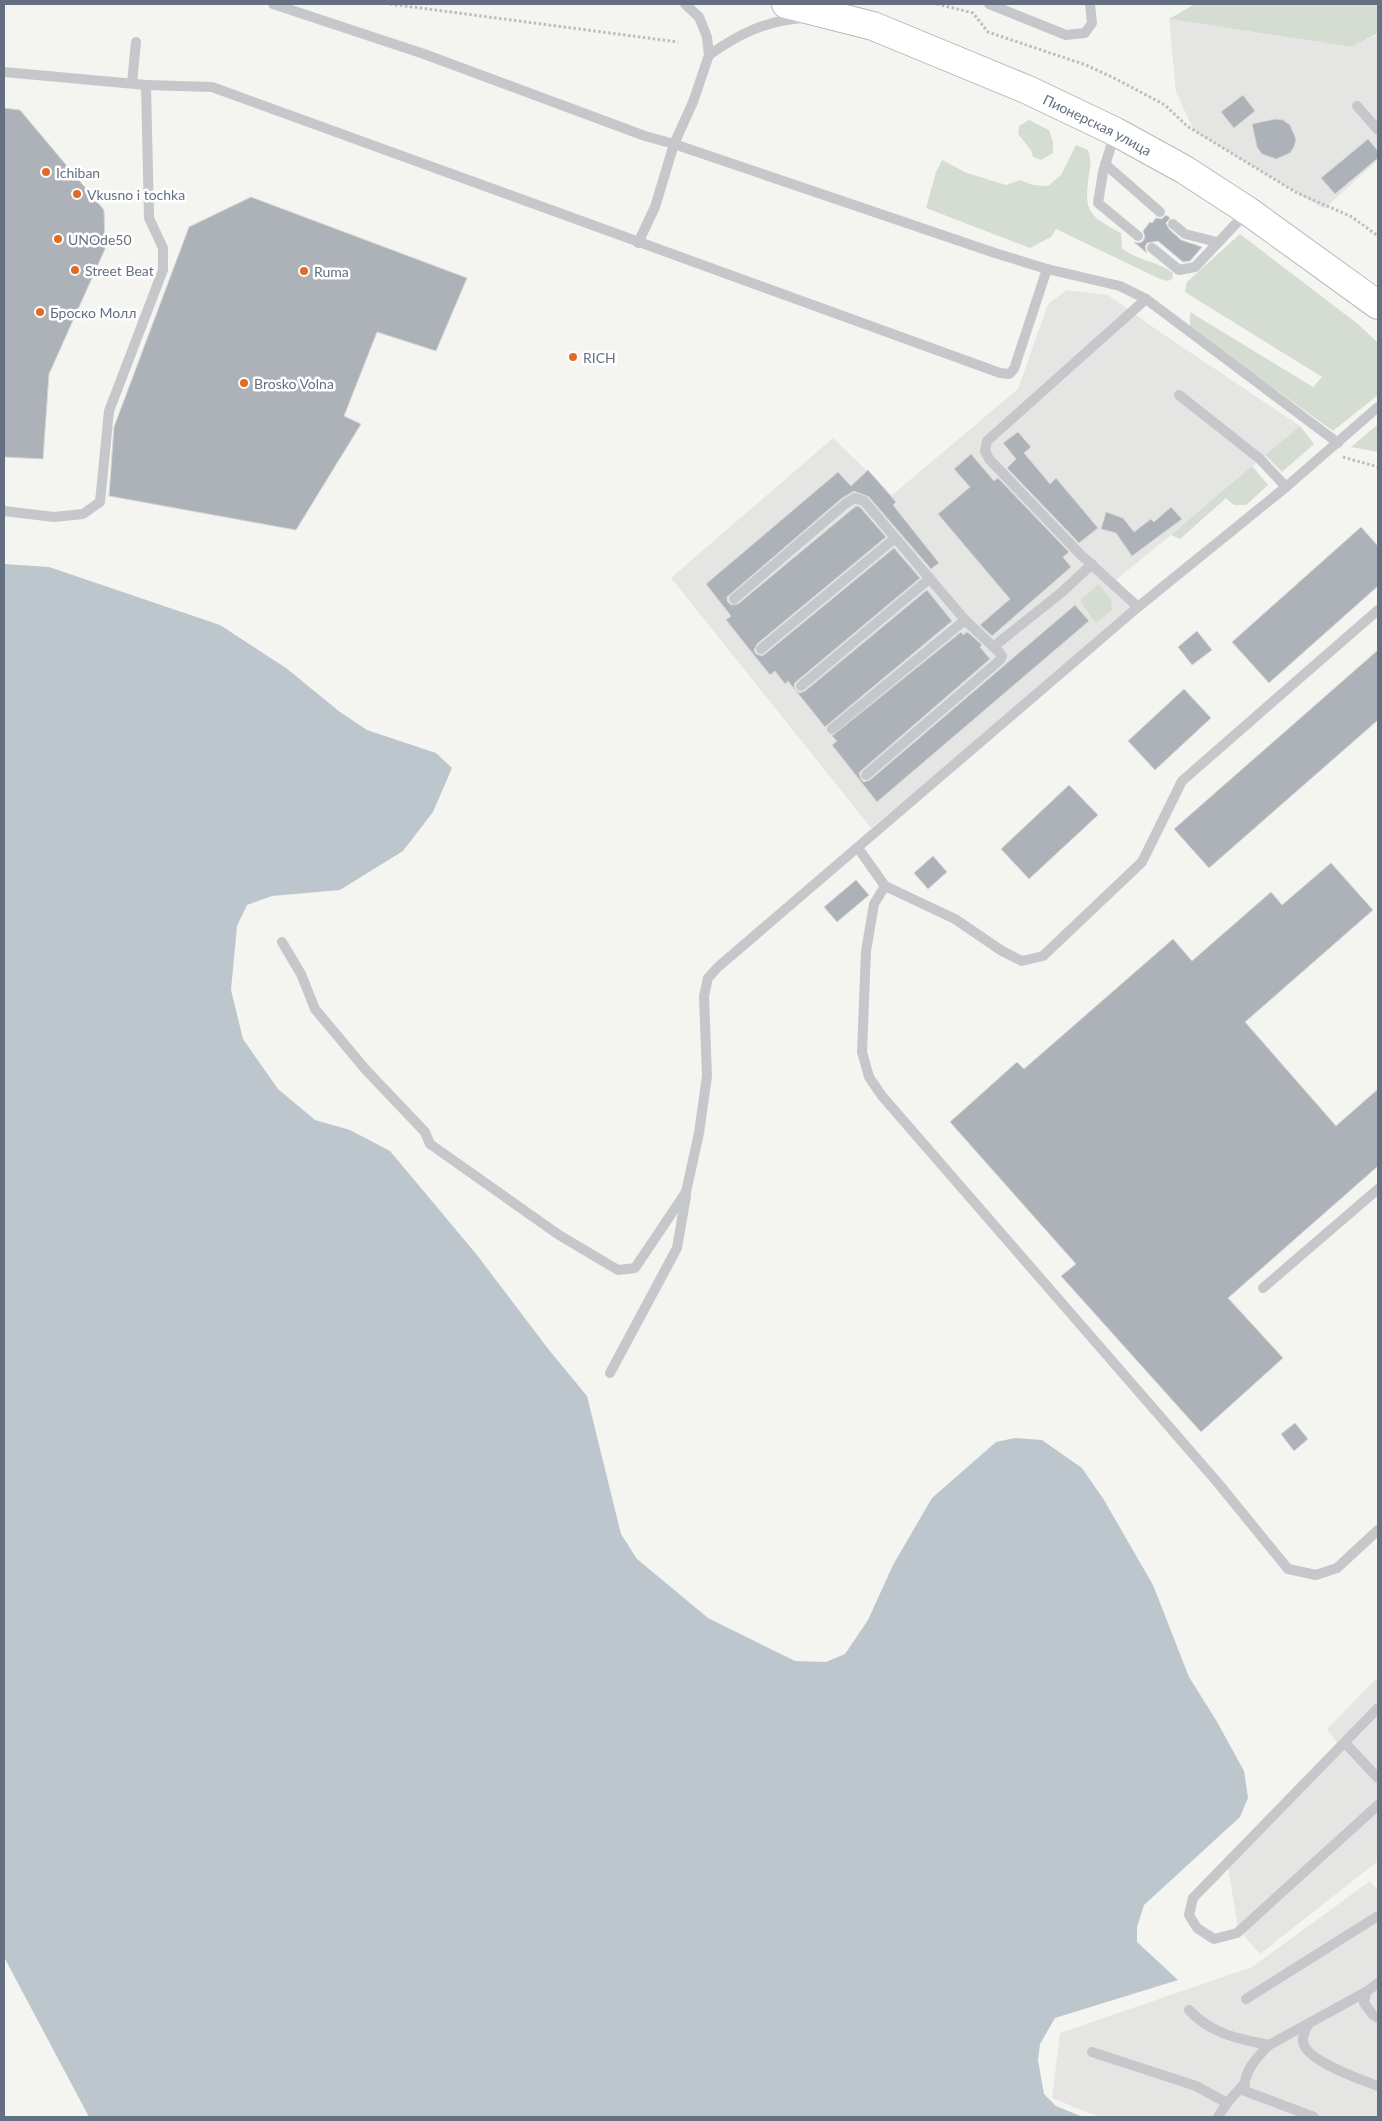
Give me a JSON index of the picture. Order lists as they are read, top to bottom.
{
  "streets": {
    "main road": ["Пионерская улица"]
  },
  "places": [
    "Ichiban",
    "Vkusno i tochka",
    "UNOde50",
    "Street Beat",
    "Ruma",
    "Броско Молл",
    "RICH",
    "Brosko Volna"
  ]
}
